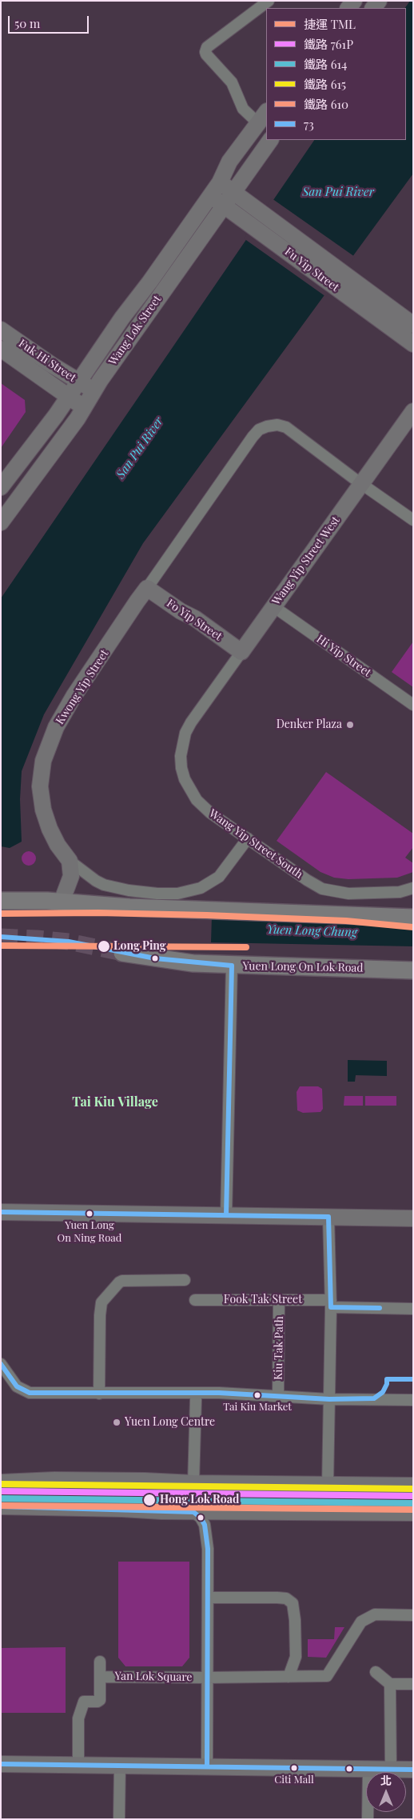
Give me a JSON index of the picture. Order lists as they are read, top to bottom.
{
  "streets": {
    "main road": ["Yuen Long On Lok Road"],
    "street": [
      "Fu Yip Street",
      "Wang Lok Street",
      "Fuk Hi Street",
      "Wang Yip Street West",
      "Fo Yip Street",
      "Hi Yip Street",
      "Kwong Yip Street",
      "Wang Yip Street South",
      "Fook Tak Street",
      "Kiu Tak Path",
      "Yan Lok Square"
    ]
  },
  "crossings": [
    ["Fu Yip Street", "Wang Lok Street"],
    ["Wang Lok Street", "Fuk Hi Street"],
    ["Wang Yip Street West", "Fo Yip Street"],
    ["Wang Yip Street West", "Hi Yip Street"],
    ["Wang Yip Street West", "Wang Yip Street South"],
    ["Fo Yip Street", "Kwong Yip Street"],
    ["Kwong Yip Street", "Wang Yip Street South"],
    ["Fook Tak Street", "Kiu Tak Path"]
  ],
  "districts": ["Tai Kiu Village"],
  "water": ["San Pui River", "Yuen Long Chung"],
  "places": [
    "Denker Plaza",
    "Long Ping",
    "Yuen Long On Ning Road",
    "Tai Kiu Market",
    "Yuen Long Centre",
    "Hong Lok Road",
    "Citi Mall"
  ],
  "lines": [
    "metro line TML",
    "transit line 73",
    "rail line 615",
    "rail line 761P",
    "rail line 614",
    "rail line 610"
  ],
  "legend": [
    "捷運 TML",
    "鐵路 761P",
    "鐵路 614",
    "鐵路 615",
    "鐵路 610",
    "73"
  ],
  "scale_bar": "50 m",
  "north": "top"
}
